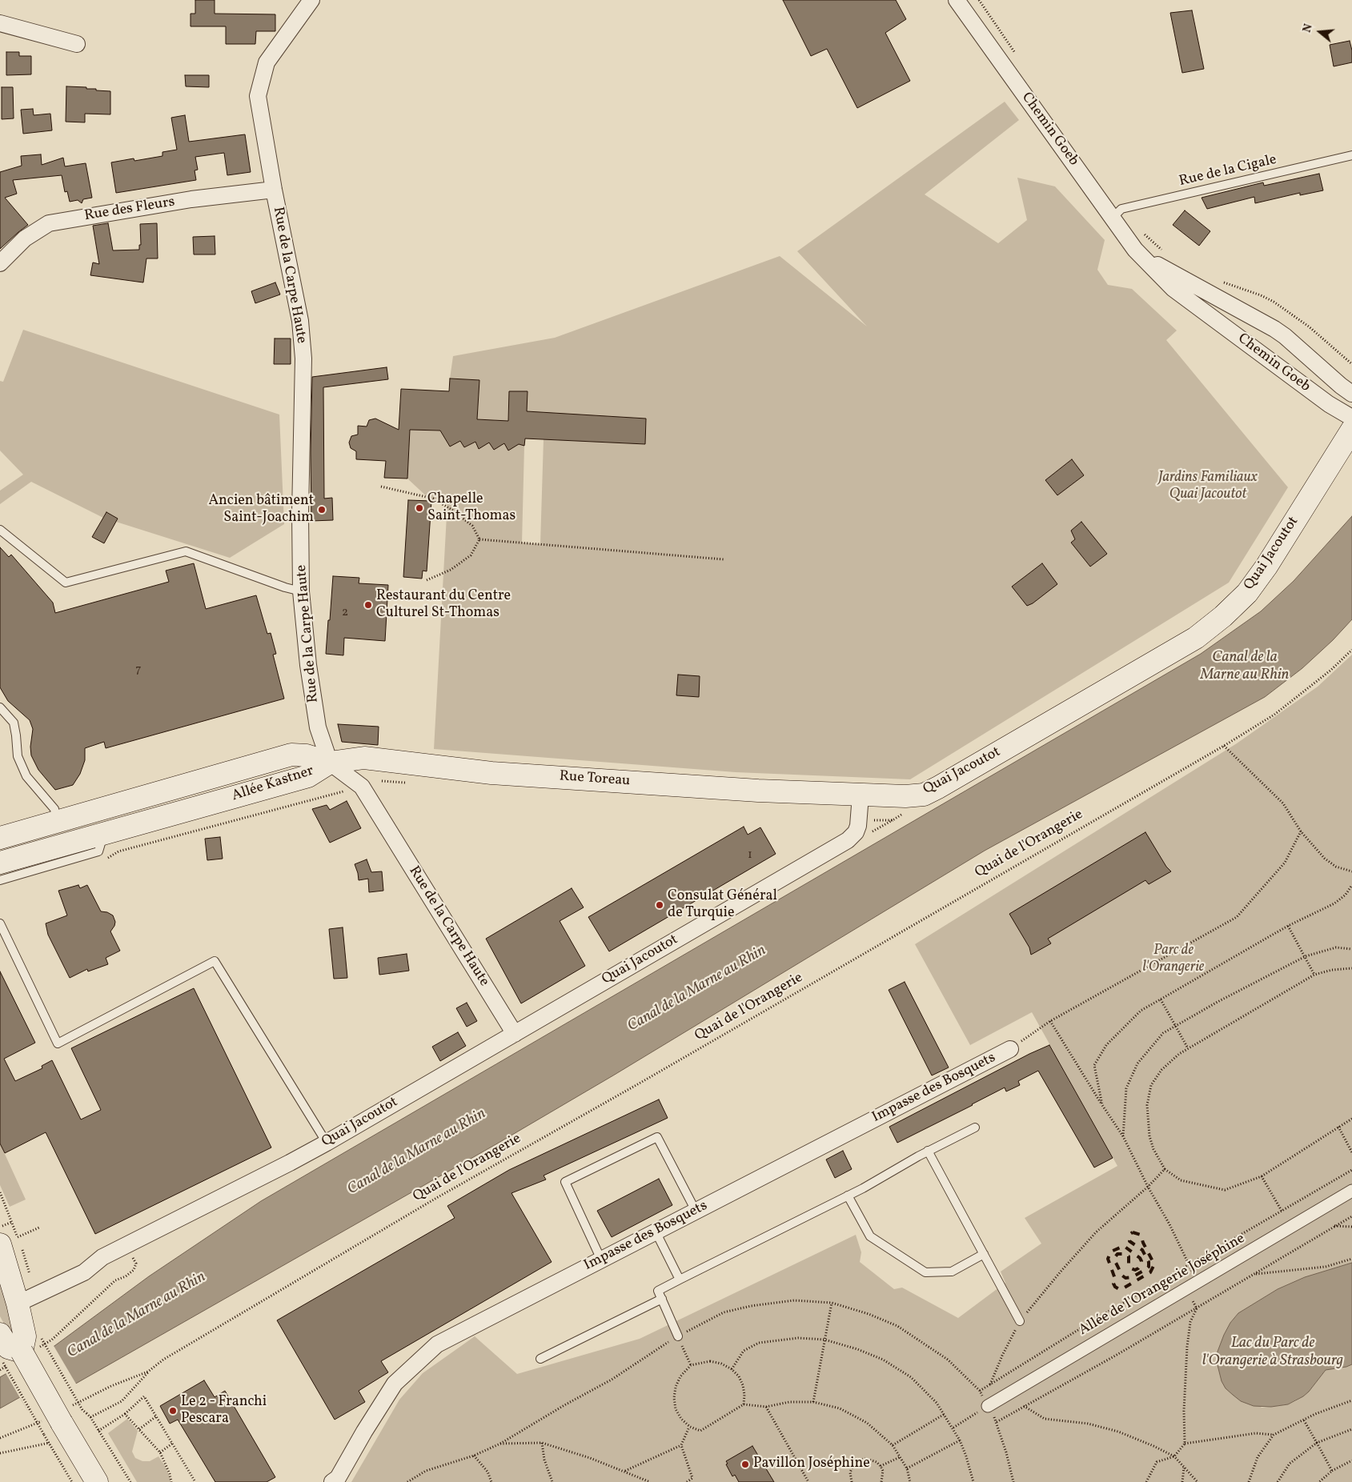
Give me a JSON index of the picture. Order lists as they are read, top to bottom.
{
  "streets": {
    "main road": ["Quai Jacoutot", "Rue Toreau", "Allée Kastner"],
    "street": [
      "Chemin Goeb",
      "Rue des Fleurs",
      "Rue de la Carpe Haute",
      "Impasse des Bosquets",
      "Allée de l'Orangerie Joséphine"
    ],
    "lane": ["Rue de la Cigale"],
    "path": ["Quai de l'Orangerie"]
  },
  "crossings": [
    ["Chemin Goeb", "Rue de la Cigale"],
    ["Rue des Fleurs", "Rue de la Carpe Haute"],
    ["Rue de la Carpe Haute", "Quai Jacoutot"],
    ["Rue de la Carpe Haute", "Rue Toreau"],
    ["Rue de la Carpe Haute", "Allée Kastner"],
    ["Quai Jacoutot", "Rue Toreau"],
    ["Rue Toreau", "Allée Kastner"]
  ],
  "water": ["Canal de la Marne au Rhin", "Lac du Parc de l'Orangerie à Strasbourg"],
  "parks": ["Jardins Familiaux Quai Jacoutot", "Parc de l'Orangerie"],
  "places": [
    "Chapelle Saint-Thomas",
    "Ancien bâtiment Saint-Joachim",
    "Restaurant du Centre Culturel St-Thomas",
    "Consulat Général de Turquie",
    "Le 2 - Franchi Pescara",
    "Pavillon Joséphine"
  ],
  "house_numbers": ["2", "7", "1"],
  "north": "left"
}
